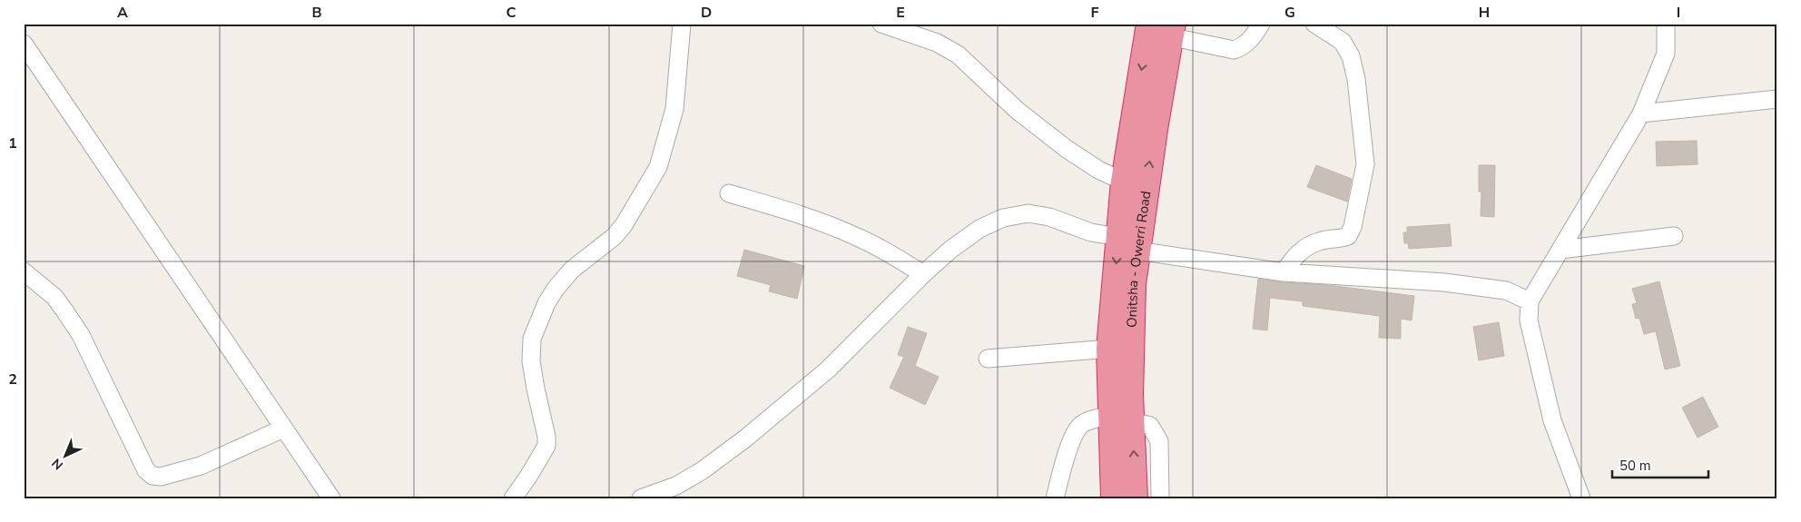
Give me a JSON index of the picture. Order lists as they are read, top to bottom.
{
  "streets": {
    "highway": ["Onitsha - Owerri Road"]
  },
  "scale_bar": "50 m",
  "north": "bottom left",
  "grid": {
    "columns": [
      "A",
      "B",
      "C",
      "D",
      "E",
      "F",
      "G",
      "H",
      "I"
    ],
    "rows": ["1", "2"]
  }
}
